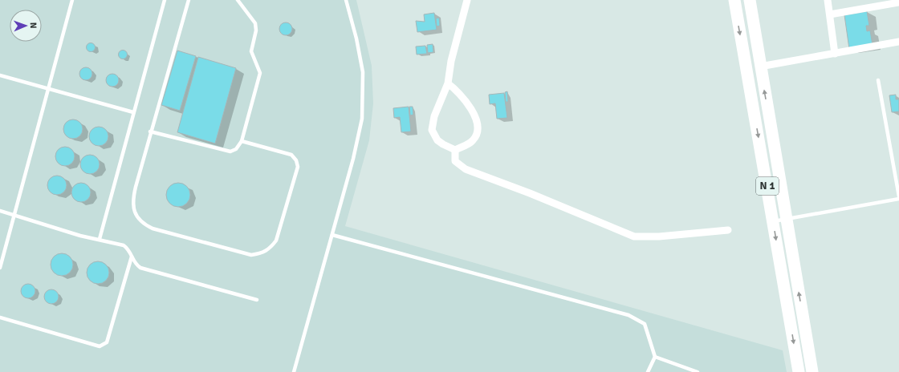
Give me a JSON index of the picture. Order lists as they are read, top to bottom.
{
  "streets": {
    "highway": ["N 1"]
  },
  "north": "right"
}
